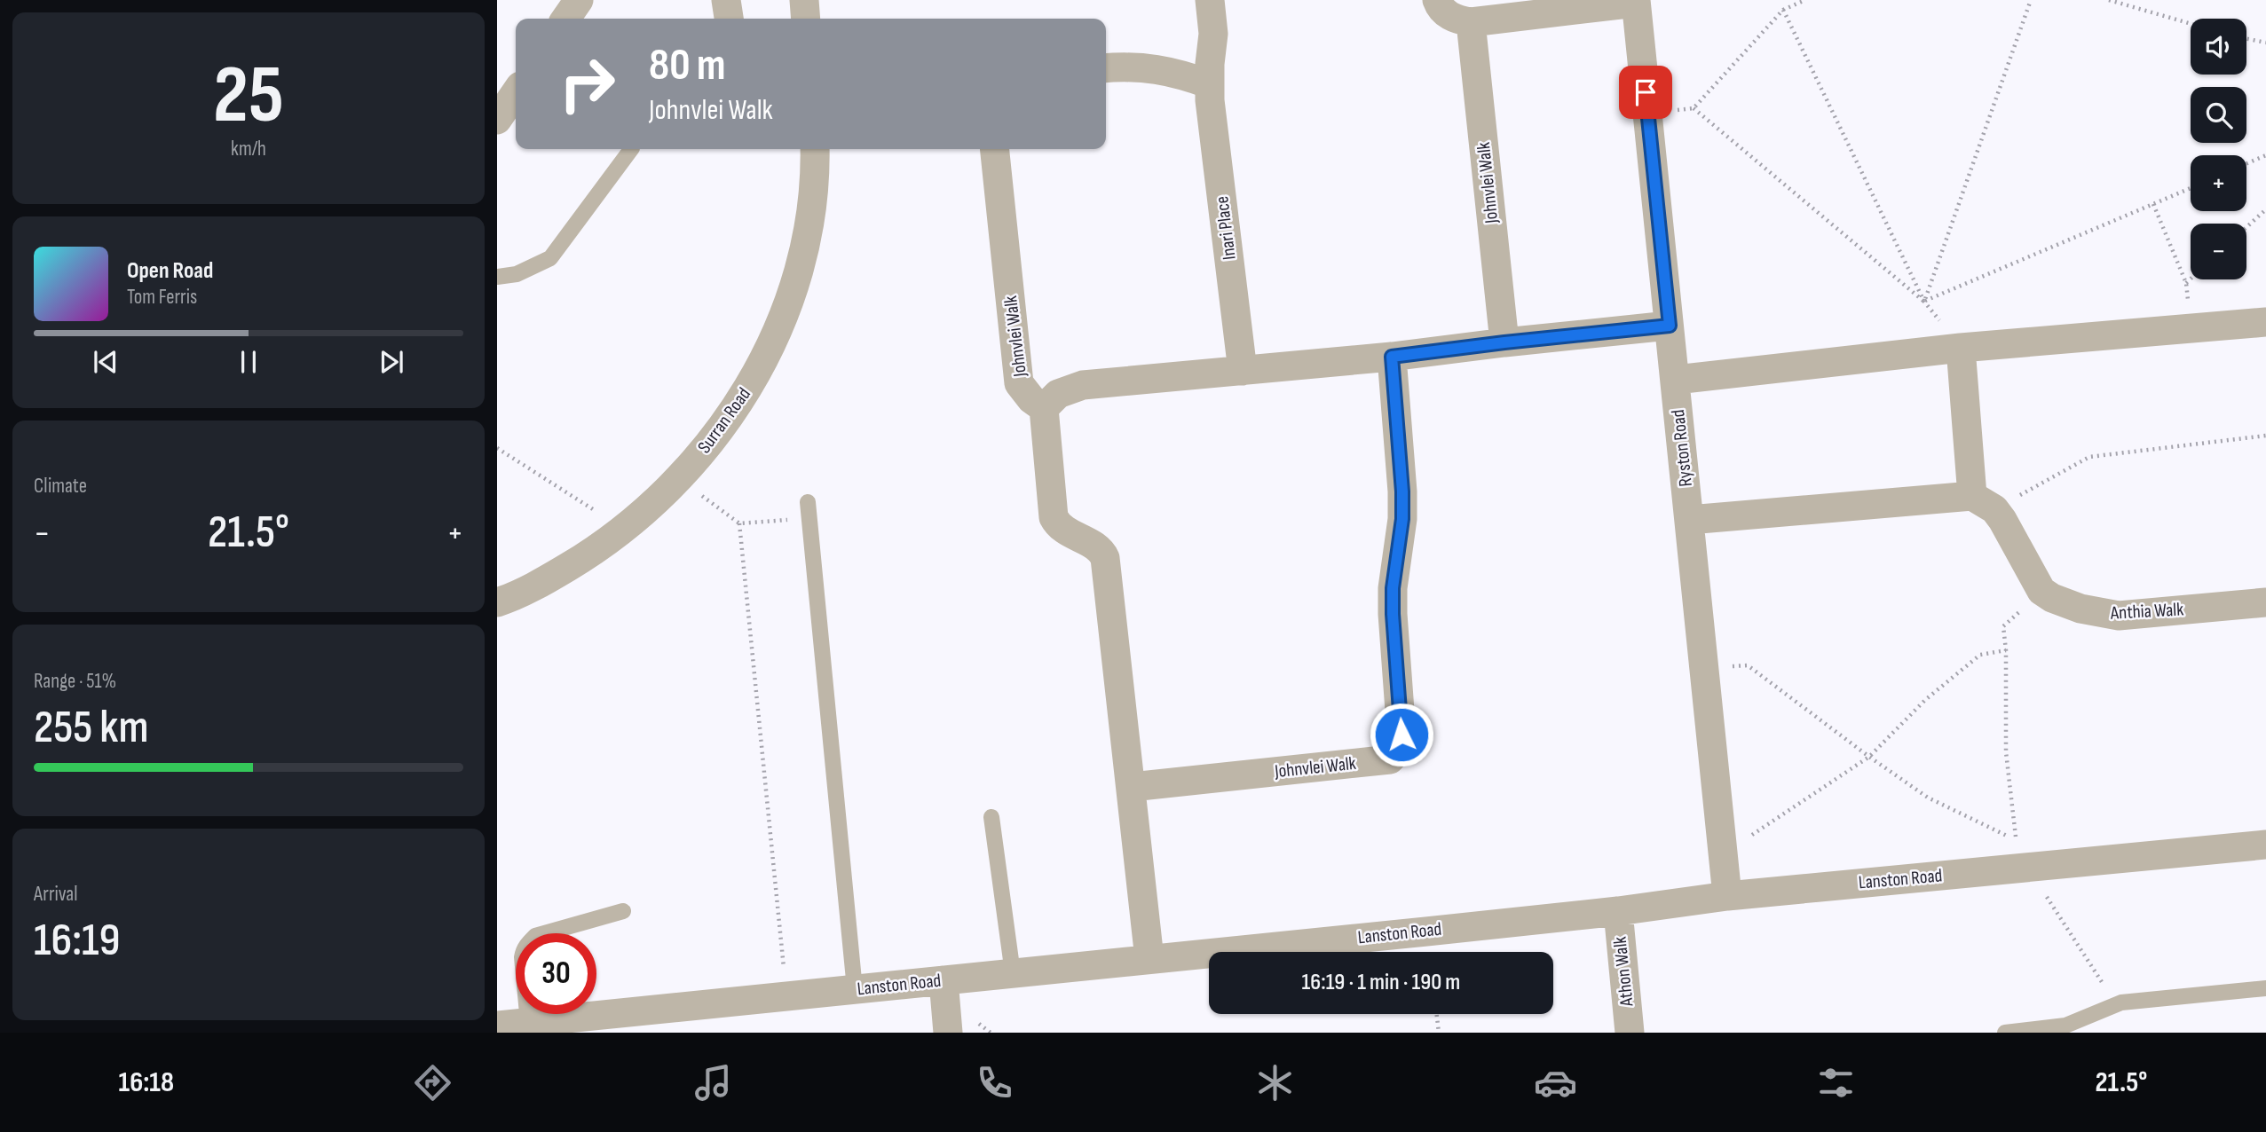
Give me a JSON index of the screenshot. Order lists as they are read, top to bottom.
{
  "streets": {
    "street": [
      "Johnvlei Walk",
      "Inari Place",
      "Surran Road",
      "Ryston Road",
      "Anthia Walk",
      "Lanston Road",
      "Athon Walk"
    ]
  },
  "crossings": [
    ["Ryston Road", "Lanston Road"],
    ["Lanston Road", "Athon Walk"]
  ],
  "page": {
    "tile": [
      ["25", "km/h"],
      "Climate",
      ["Range · 51%", "255 km"],
      ["Arrival", "16:19"]
    ],
    "map_buttons": ["+", "−"],
    "turn": ["80 m", "Johnvlei Walk"],
    "song": ["Open Road", "Tom Ferris"],
    "heat": ["−", "21.5°", "+"],
    "limit": "30",
    "trip": "16:19 · 1 min · 190 m",
    "tabs": ["16:18", "21.5°"]
  }
}
